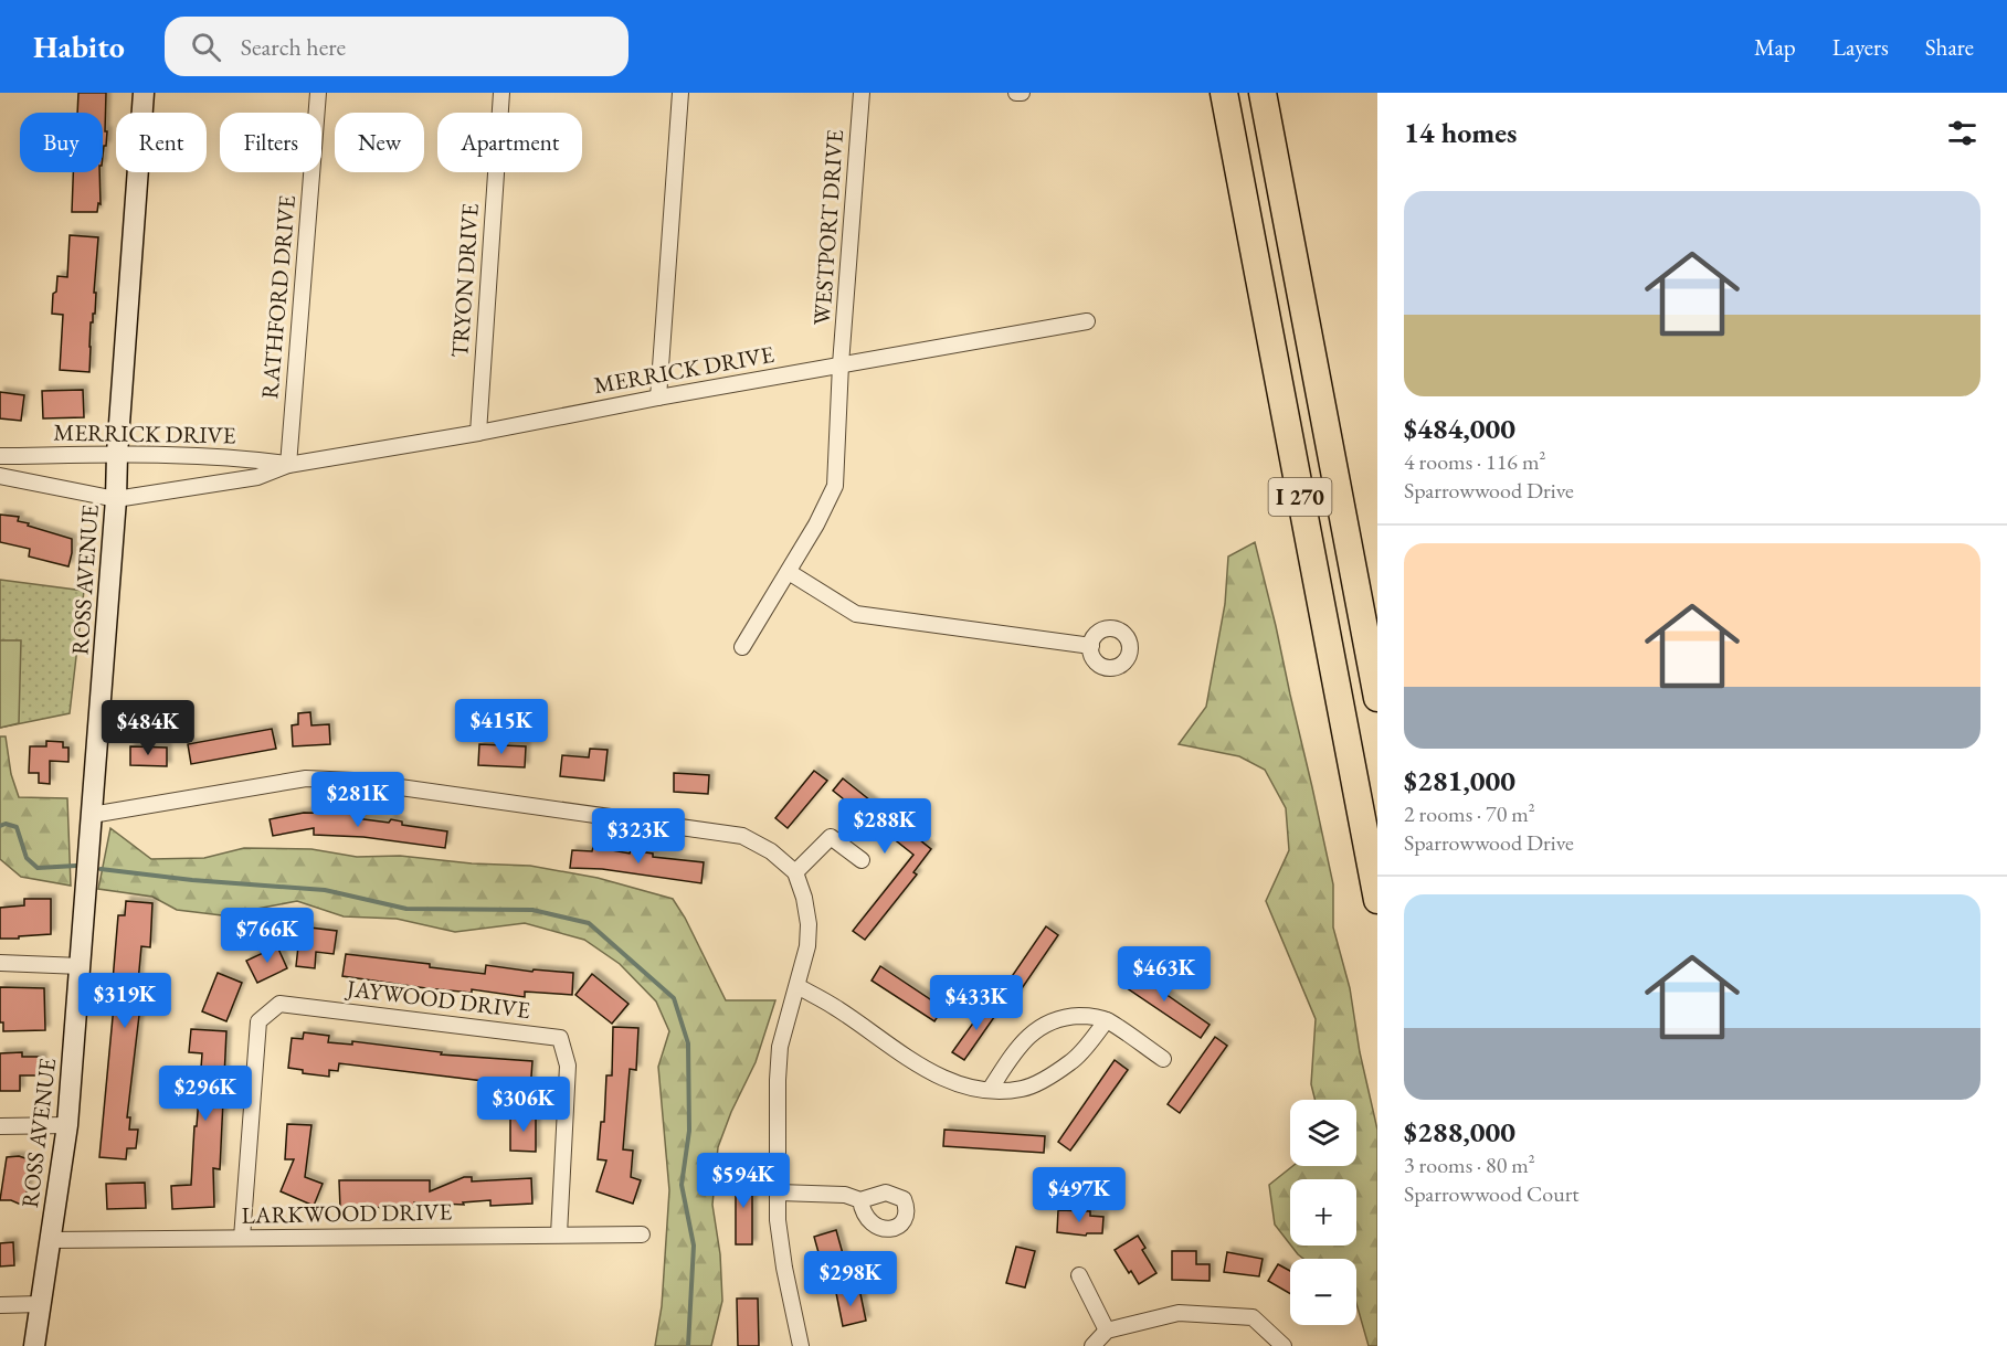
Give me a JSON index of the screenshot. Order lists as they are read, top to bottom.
{
  "streets": {
    "highway": ["I 270"],
    "street": [
      "WESTPORT DRIVE",
      "TRYON DRIVE",
      "RATHFORD DRIVE",
      "MERRICK DRIVE",
      "ROSS AVENUE",
      "JAYWOOD DRIVE",
      "LARKWOOD DRIVE"
    ]
  },
  "crossings": [
    ["WESTPORT DRIVE", "MERRICK DRIVE"],
    ["TRYON DRIVE", "MERRICK DRIVE"],
    ["RATHFORD DRIVE", "MERRICK DRIVE"],
    ["MERRICK DRIVE", "ROSS AVENUE"],
    ["ROSS AVENUE", "LARKWOOD DRIVE"],
    ["JAYWOOD DRIVE", "LARKWOOD DRIVE"]
  ],
  "page": {
    "header": "Habito",
    "search": "Search here",
    "nav": ["Map", "Layers", "Share"],
    "heading": "14 homes",
    "chip": [
      "Buy",
      "Rent",
      "Filters",
      "New",
      "Apartment"
    ],
    "list": [
      {
        "name": "$484,000",
        "note": "4 rooms · 116 m² · Sparrowwood Drive"
      },
      {
        "name": "$281,000",
        "note": "2 rooms · 70 m² · Sparrowwood Drive"
      },
      {
        "name": "$288,000",
        "note": "3 rooms · 80 m² · Sparrowwood Court"
      }
    ],
    "price": [
      "$415K",
      "$484K",
      "$281K",
      "$288K",
      "$323K",
      "$766K",
      "$463K",
      "$319K",
      "$433K",
      "$296K",
      "$306K",
      "$594K",
      "$497K",
      "$298K"
    ],
    "map_buttons": ["+", "−"]
  }
}
